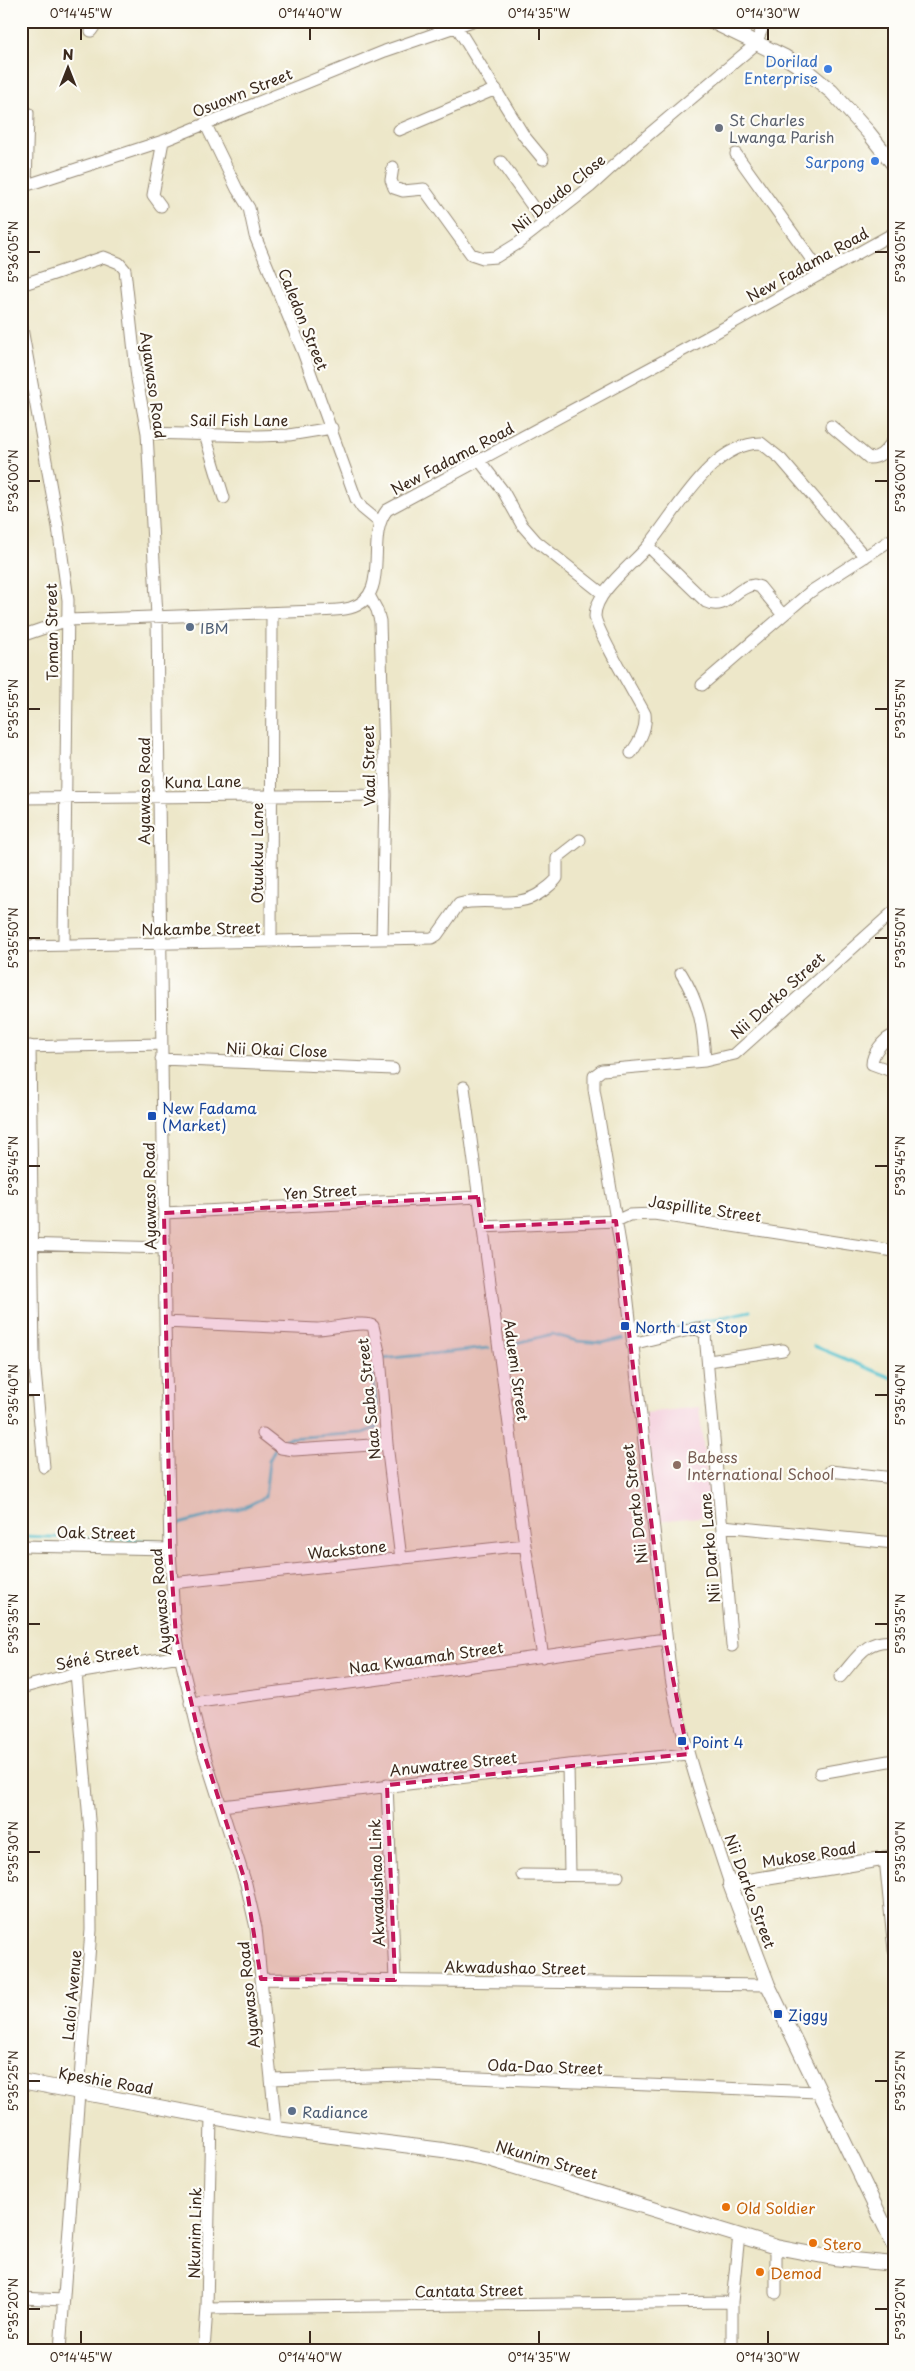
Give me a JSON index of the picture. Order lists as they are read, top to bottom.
{
  "streets": {
    "street": [
      "Osuown Street",
      "Nii Doudo Close",
      "New Fadama Road",
      "Caledon Street",
      "Ayawaso Road",
      "Sail Fish Lane",
      "Toman Street",
      "Vaal Street",
      "Kuna Lane",
      "Otuukuu Lane",
      "Nakambe Street",
      "Nii Darko Street",
      "Nii Okai Close",
      "Yen Street",
      "Jaspillite Street",
      "Aduemi Street",
      "Naa Saba Street",
      "Oak Street",
      "Nii Darko Lane",
      "Wackstone",
      "Séné Street",
      "Naa Kwaamah Street",
      "Anuwatree Street",
      "Mukose Road",
      "Akwadushao Link",
      "Akwadushao Street",
      "Laloi Avenue",
      "Oda-Dao Street",
      "Kpeshie Road",
      "Nkunim Street",
      "Nkunim Link",
      "Cantata Street"
    ]
  },
  "crossings": [
    ["Osuown Street", "Caledon Street"],
    ["New Fadama Road", "Caledon Street"],
    ["Caledon Street", "Sail Fish Lane"],
    ["Ayawaso Road", "Sail Fish Lane"],
    ["Ayawaso Road", "Kuna Lane"],
    ["Ayawaso Road", "Nakambe Street"],
    ["Ayawaso Road", "Nii Okai Close"],
    ["Ayawaso Road", "Yen Street"],
    ["Ayawaso Road", "Naa Saba Street"],
    ["Ayawaso Road", "Oak Street"],
    ["Ayawaso Road", "Wackstone"],
    ["Ayawaso Road", "Séné Street"],
    ["Ayawaso Road", "Naa Kwaamah Street"],
    ["Ayawaso Road", "Anuwatree Street"],
    ["Ayawaso Road", "Akwadushao Street"],
    ["Ayawaso Road", "Oda-Dao Street"],
    ["Ayawaso Road", "Nkunim Street"],
    ["Toman Street", "Kuna Lane"],
    ["Toman Street", "Nakambe Street"],
    ["Vaal Street", "Kuna Lane"],
    ["Vaal Street", "Nakambe Street"],
    ["Kuna Lane", "Otuukuu Lane"],
    ["Otuukuu Lane", "Nakambe Street"],
    ["Nii Darko Street", "Jaspillite Street"],
    ["Nii Darko Street", "Nii Darko Lane"],
    ["Nii Darko Street", "Naa Kwaamah Street"],
    ["Nii Darko Street", "Anuwatree Street"],
    ["Nii Darko Street", "Mukose Road"],
    ["Nii Darko Street", "Akwadushao Street"],
    ["Nii Darko Street", "Oda-Dao Street"],
    ["Yen Street", "Aduemi Street"],
    ["Jaspillite Street", "Aduemi Street"],
    ["Aduemi Street", "Wackstone"],
    ["Aduemi Street", "Naa Kwaamah Street"],
    ["Naa Saba Street", "Wackstone"],
    ["Séné Street", "Laloi Avenue"],
    ["Anuwatree Street", "Akwadushao Link"],
    ["Akwadushao Link", "Akwadushao Street"],
    ["Laloi Avenue", "Kpeshie Road"],
    ["Kpeshie Road", "Nkunim Street"],
    ["Nkunim Street", "Nkunim Link"],
    ["Nkunim Link", "Cantata Street"]
  ],
  "places": {
    "other": [
      "Dorilad Enterprise",
      "St Charles Lwanga Parish",
      "Sarpong",
      "IBM",
      "Babess International School",
      "Radiance",
      "Old Soldier",
      "Stero",
      "Demod"
    ],
    "transit": [
      "New Fadama (Market)",
      "North Last Stop",
      "Point 4",
      "Ziggy"
    ]
  },
  "north": "top",
  "coordinates": [
    "0°14'45\"W",
    "0°14'40\"W",
    "0°14'35\"W",
    "0°14'30\"W",
    "5°36'05\"N",
    "5°36'00\"N",
    "5°35'55\"N",
    "5°35'50\"N",
    "5°35'45\"N",
    "5°35'40\"N",
    "5°35'35\"N",
    "5°35'30\"N",
    "5°35'25\"N",
    "5°35'20\"N"
  ]
}
